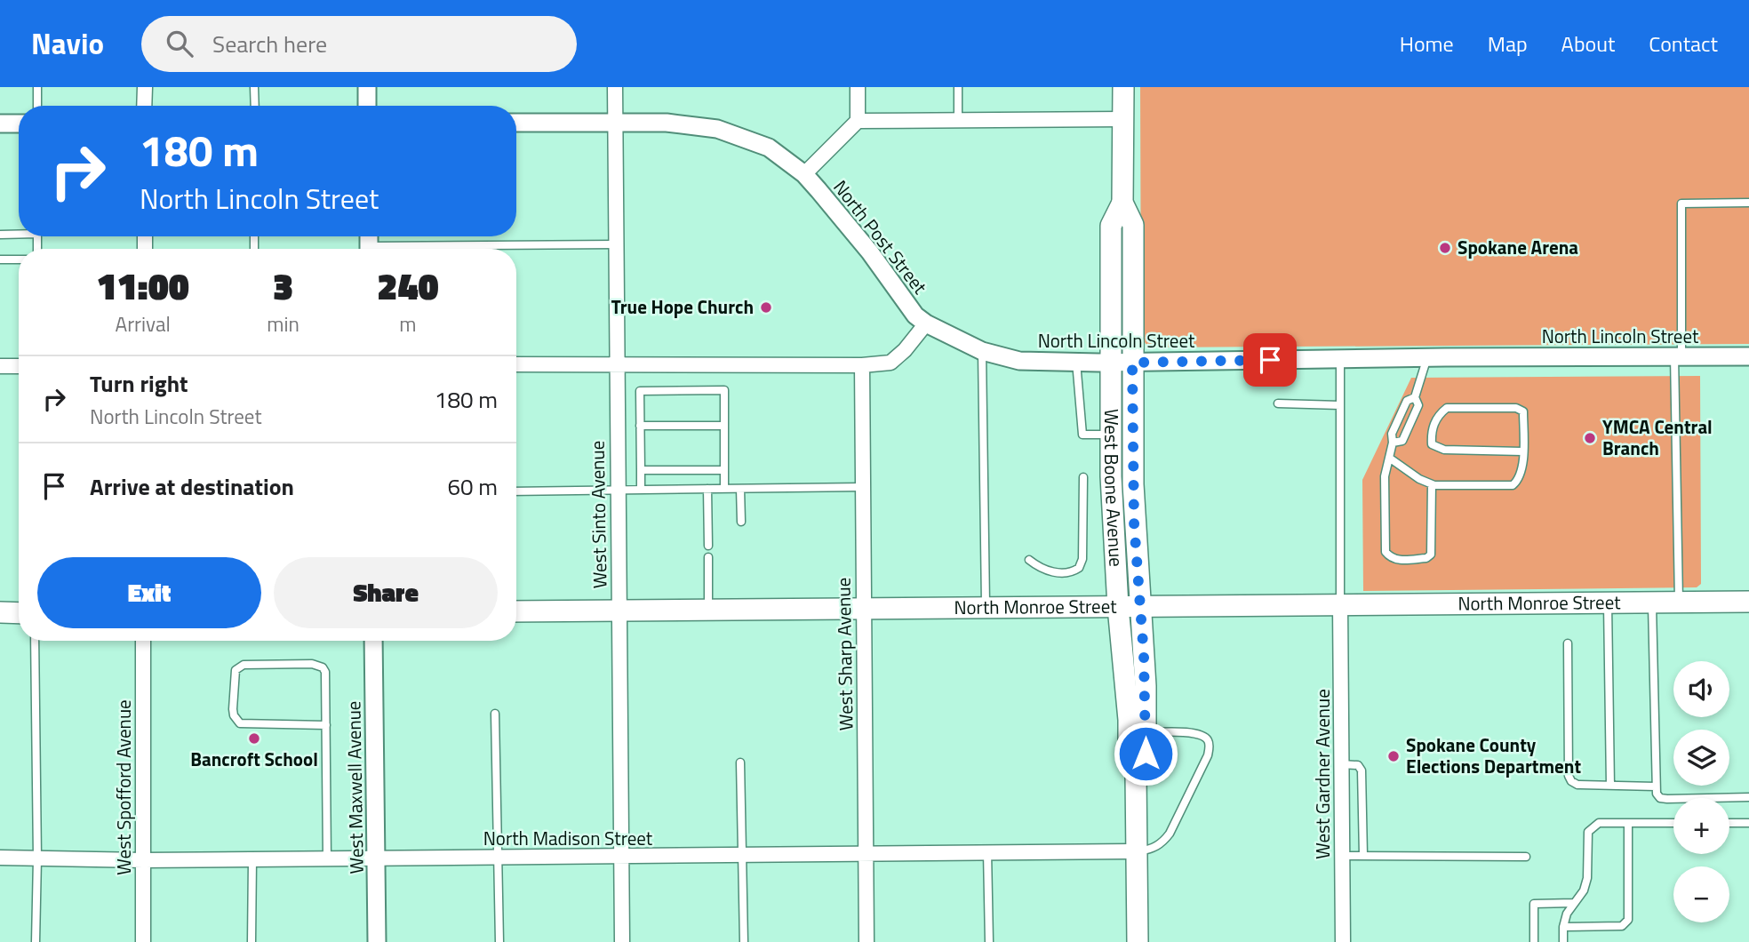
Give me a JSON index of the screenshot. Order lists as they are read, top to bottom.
{
  "streets": {
    "main road": ["West Boone Avenue", "North Monroe Street"],
    "street": [
      "North Post Street",
      "North Lincoln Street",
      "West Sinto Avenue",
      "West Sharp Avenue",
      "West Gardner Avenue",
      "West Spofford Avenue",
      "West Maxwell Avenue",
      "North Madison Street"
    ]
  },
  "crossings": [
    ["North Post Street", "North Lincoln Street"],
    ["North Post Street", "West Sinto Avenue"],
    ["North Lincoln Street", "West Boone Avenue"],
    ["West Boone Avenue", "North Monroe Street"],
    ["West Boone Avenue", "North Madison Street"],
    ["West Sinto Avenue", "North Monroe Street"],
    ["West Sinto Avenue", "North Madison Street"],
    ["North Monroe Street", "West Sharp Avenue"],
    ["North Monroe Street", "West Gardner Avenue"],
    ["West Sharp Avenue", "North Madison Street"],
    ["West Spofford Avenue", "North Madison Street"],
    ["West Maxwell Avenue", "North Madison Street"]
  ],
  "places": [
    "Spokane Arena",
    "True Hope Church",
    "YMCA Central Branch",
    "Bancroft School",
    "Spokane County Elections Department"
  ],
  "page": {
    "header": "Navio",
    "search": "Search here",
    "nav": [
      "Home",
      "Map",
      "About",
      "Contact"
    ],
    "turn": ["180 m", "North Lincoln Street"],
    "eta": [
      "11:00",
      "Arrival",
      "3",
      "min",
      "240",
      "m"
    ],
    "list": [
      {
        "name": "Turn right",
        "note": "North Lincoln Street",
        "value": "180 m"
      },
      {
        "name": "Arrive at destination",
        "value": "60 m"
      }
    ],
    "buttons": ["Exit", "Share"],
    "map_buttons": ["+", "−"]
  }
}
